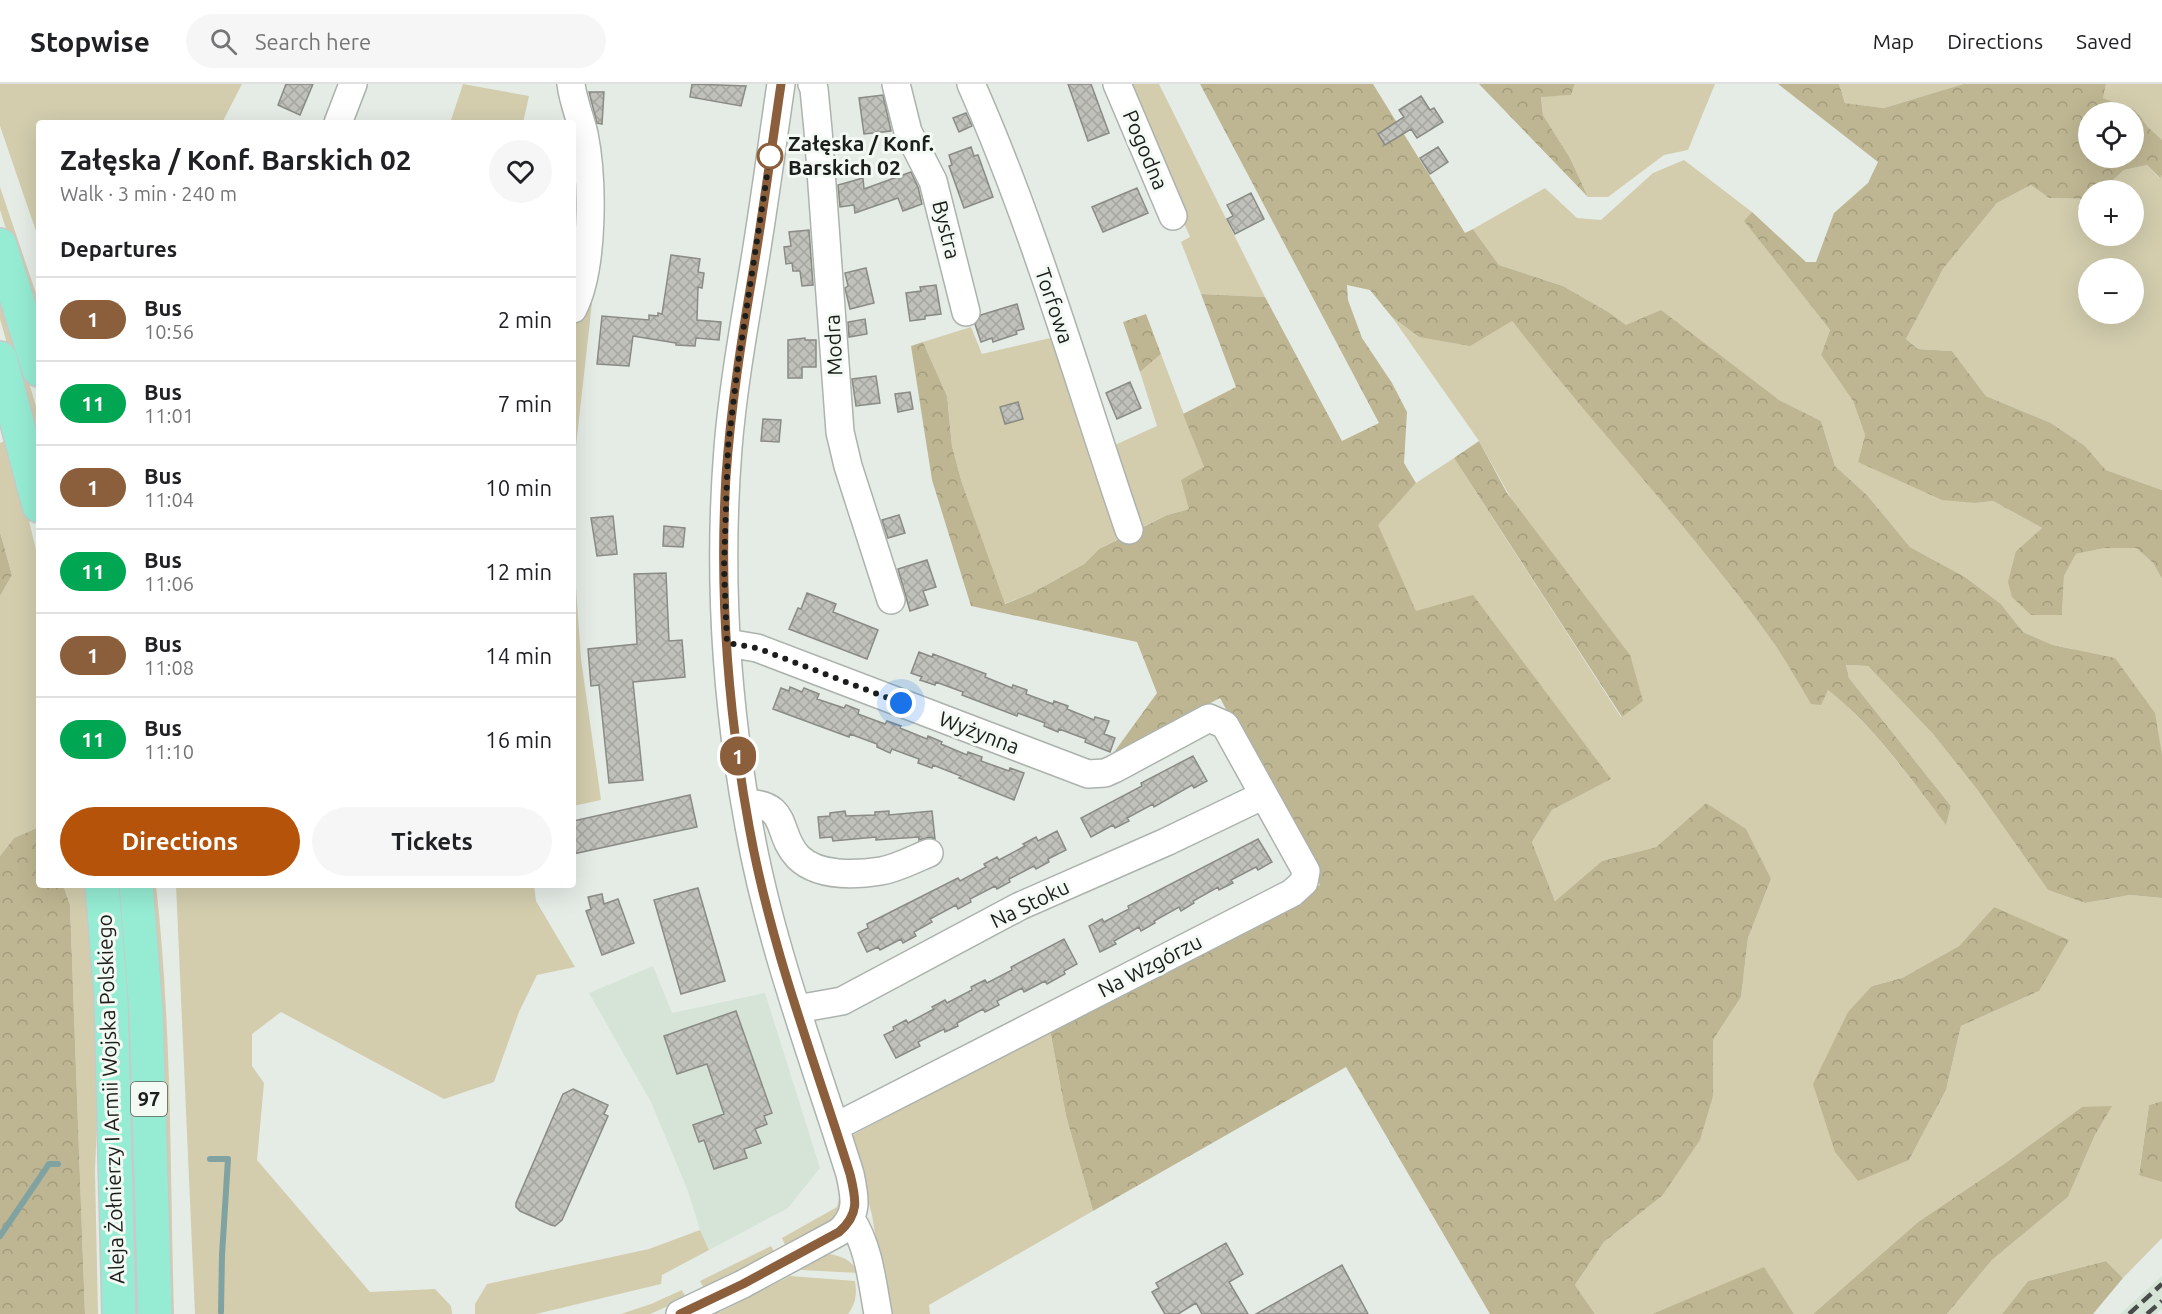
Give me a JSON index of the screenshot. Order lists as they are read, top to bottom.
{
  "streets": {
    "main road": ["Aleja Żołnierzy I Armii Wojska Polskiego", "97"],
    "street": [
      "Pogodna",
      "Bystra",
      "Torfowa",
      "Modra",
      "Wyżynna",
      "Na Stoku",
      "Na Wzgórzu"
    ]
  },
  "crossings": [
    ["Wyżynna", "Na Wzgórzu"],
    ["Na Stoku", "Na Wzgórzu"]
  ],
  "places": ["Załęska / Konf. Barskich 02"],
  "lines": ["bus line 1"],
  "page": {
    "header": "Stopwise",
    "search": "Search here",
    "nav": ["Map", "Directions", "Saved"],
    "on_map": "1",
    "map_buttons": ["+", "−"],
    "heading": [
      ["Załęska / Konf. Barskich 02", "Walk · 3 min · 240 m"],
      "Departures"
    ],
    "list": [
      {
        "mark": "1",
        "name": "Bus",
        "note": "10:56",
        "value": "2 min"
      },
      {
        "mark": "11",
        "name": "Bus",
        "note": "11:01",
        "value": "7 min"
      },
      {
        "mark": "1",
        "name": "Bus",
        "note": "11:04",
        "value": "10 min"
      },
      {
        "mark": "11",
        "name": "Bus",
        "note": "11:06",
        "value": "12 min"
      },
      {
        "mark": "1",
        "name": "Bus",
        "note": "11:08",
        "value": "14 min"
      },
      {
        "mark": "11",
        "name": "Bus",
        "note": "11:10",
        "value": "16 min"
      }
    ],
    "buttons": ["Directions", "Tickets"]
  }
}
